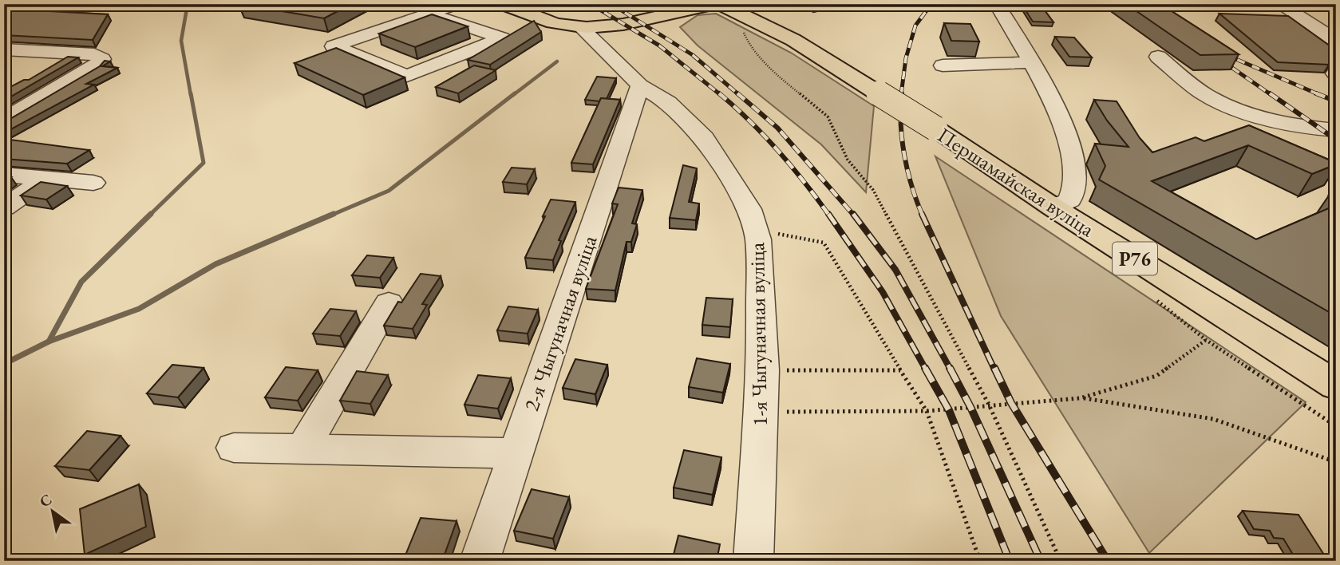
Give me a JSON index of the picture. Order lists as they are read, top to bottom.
{
  "streets": {
    "main road": ["Першамайская вуліца", "Р76"],
    "street": ["2-я Чыгуначная вуліца", "1-я Чыгуначная вуліца"]
  },
  "crossings": [
    ["2-я Чыгуначная вуліца", "1-я Чыгуначная вуліца"]
  ],
  "north": "top left"
}
